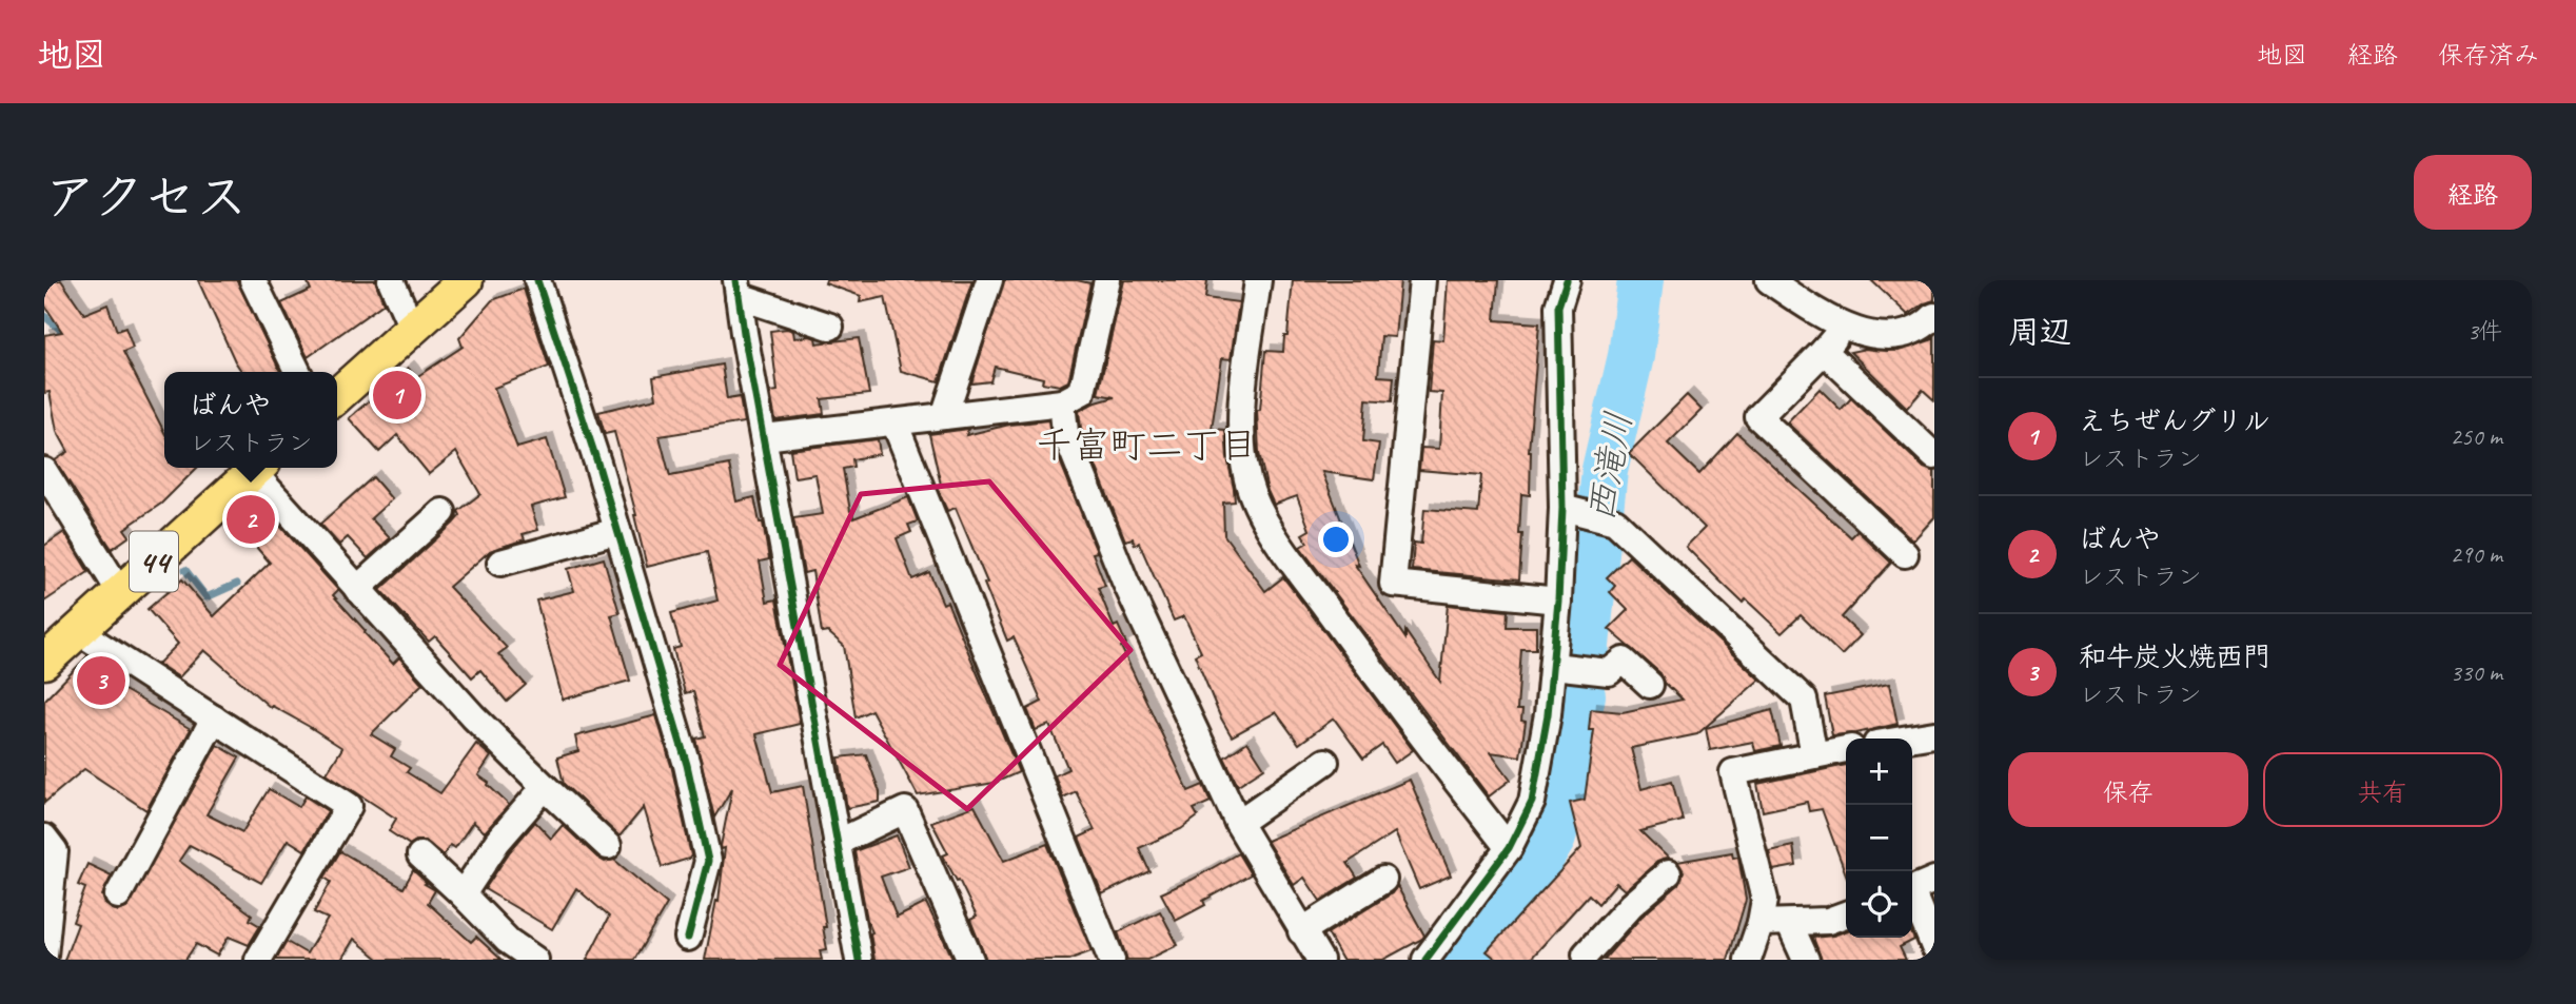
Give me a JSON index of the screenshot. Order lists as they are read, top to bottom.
{
  "streets": {
    "main road": ["44"]
  },
  "districts": ["千富町二丁目"],
  "water": ["西滝川"],
  "page": {
    "header": "地図",
    "nav": ["地図", "経路", "保存済み"],
    "title": "アクセス",
    "buttons": [
      "経路",
      ["保存", "共有"]
    ],
    "heading": ["周辺", "3件"],
    "pins": ["1", "2", "3"],
    "popup": ["ばんや", "レストラン"],
    "list": [
      {
        "mark": "1",
        "name": "えちぜんグリル",
        "note": "レストラン",
        "value": "250 m"
      },
      {
        "mark": "2",
        "name": "ばんや",
        "note": "レストラン",
        "value": "290 m"
      },
      {
        "mark": "3",
        "name": "和牛炭火焼西門",
        "note": "レストラン",
        "value": "330 m"
      }
    ],
    "map_buttons": ["+", "−"]
  }
}
